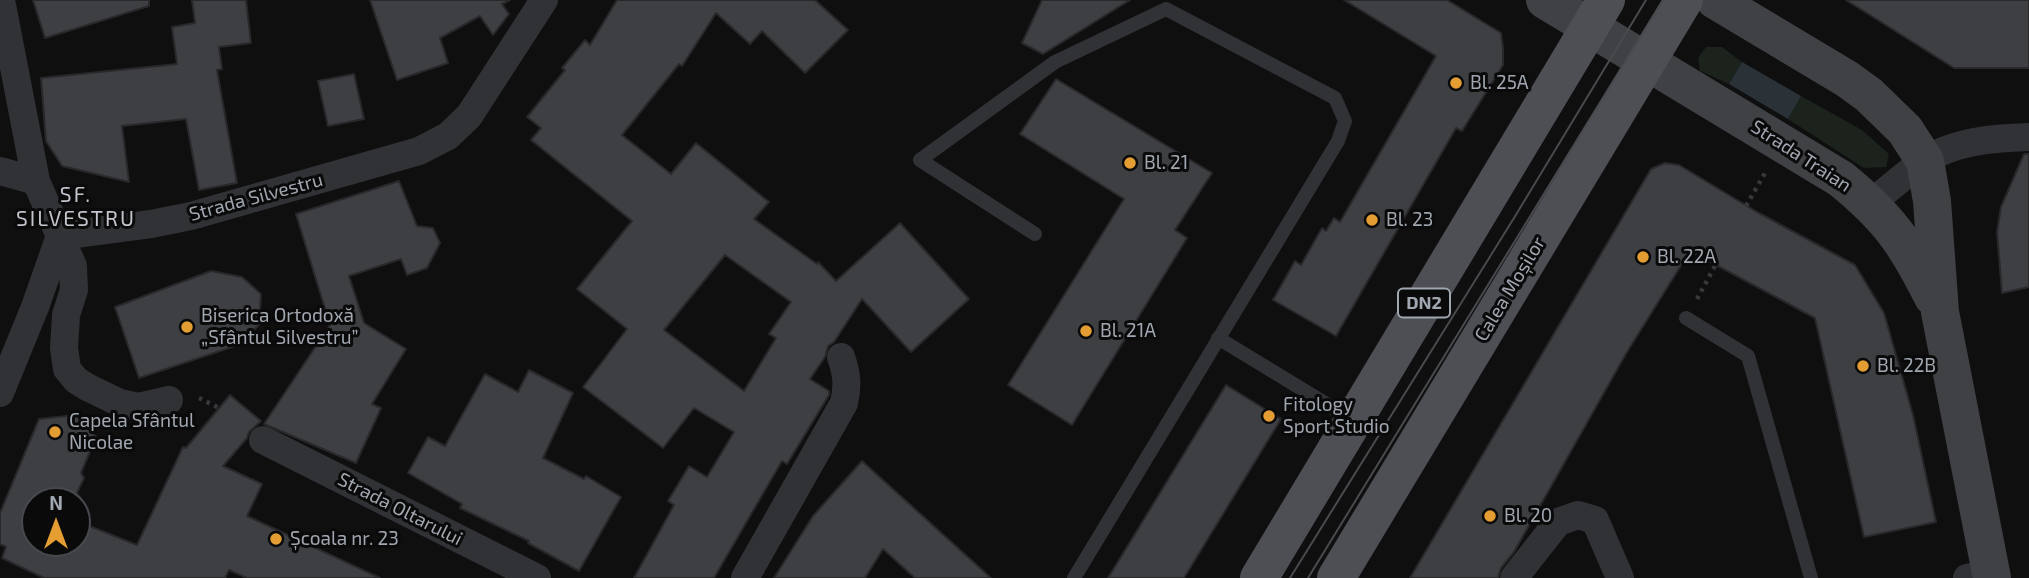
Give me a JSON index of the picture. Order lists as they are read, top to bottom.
{
  "streets": {
    "main road": ["Strada Traian", "Calea Moșilor", "DN2"],
    "street": ["Strada Silvestru", "Strada Oltarului"]
  },
  "crossings": [
    ["Strada Traian", "Calea Moșilor"]
  ],
  "districts": ["SF. SILVESTRU"],
  "places": [
    "Bl. 25A",
    "Bl. 21",
    "Bl. 23",
    "Bl. 22A",
    "Biserica Ortodoxă „Sfântul Silvestru”",
    "Bl. 21A",
    "Bl. 22B",
    "Fitology Sport Studio",
    "Capela Sfântul Nicolae",
    "Bl. 20",
    "Școala nr. 23"
  ],
  "north": "top"
}
